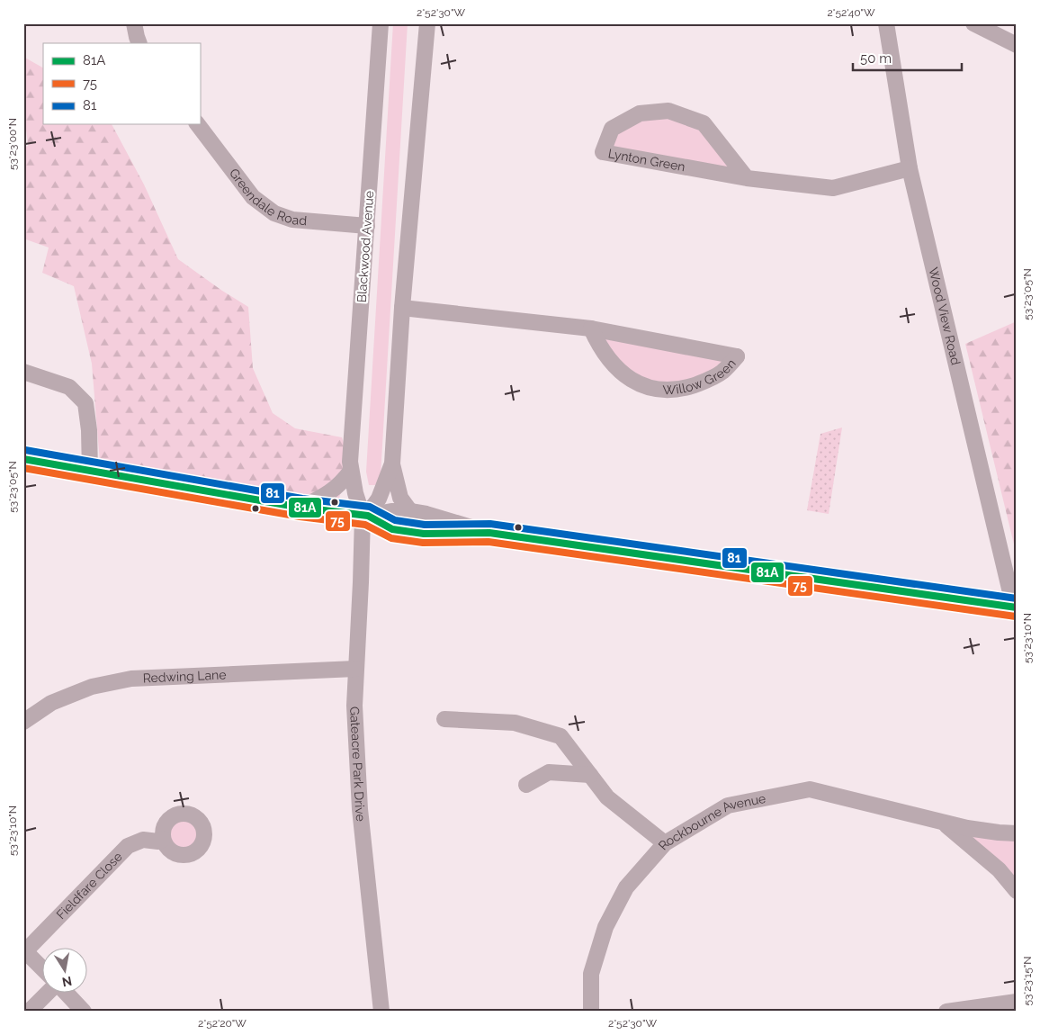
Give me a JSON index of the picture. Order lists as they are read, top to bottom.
{
  "streets": {
    "street": [
      "Lynton Green",
      "Greendale Road",
      "Blackwood Avenue",
      "Wood View Road",
      "Willow Green",
      "Redwing Lane",
      "Gateacre Park Drive",
      "Rockbourne Avenue",
      "Fieldfare Close"
    ]
  },
  "crossings": [
    ["Lynton Green", "Wood View Road"],
    ["Greendale Road", "Blackwood Avenue"],
    ["Blackwood Avenue", "Gateacre Park Drive"],
    ["Redwing Lane", "Gateacre Park Drive"]
  ],
  "lines": ["transit line 81", "transit line 81A", "transit line 75"],
  "legend": ["81A", "75", "81"],
  "scale_bar": "50 m",
  "north": "bottom",
  "coordinates": [
    "2°52'30\"W",
    "2°52'40\"W",
    "53°23'00\"N",
    "53°23'05\"N",
    "53°23'10\"N",
    "53°23'15\"N",
    "2°52'20\"W"
  ]
}
